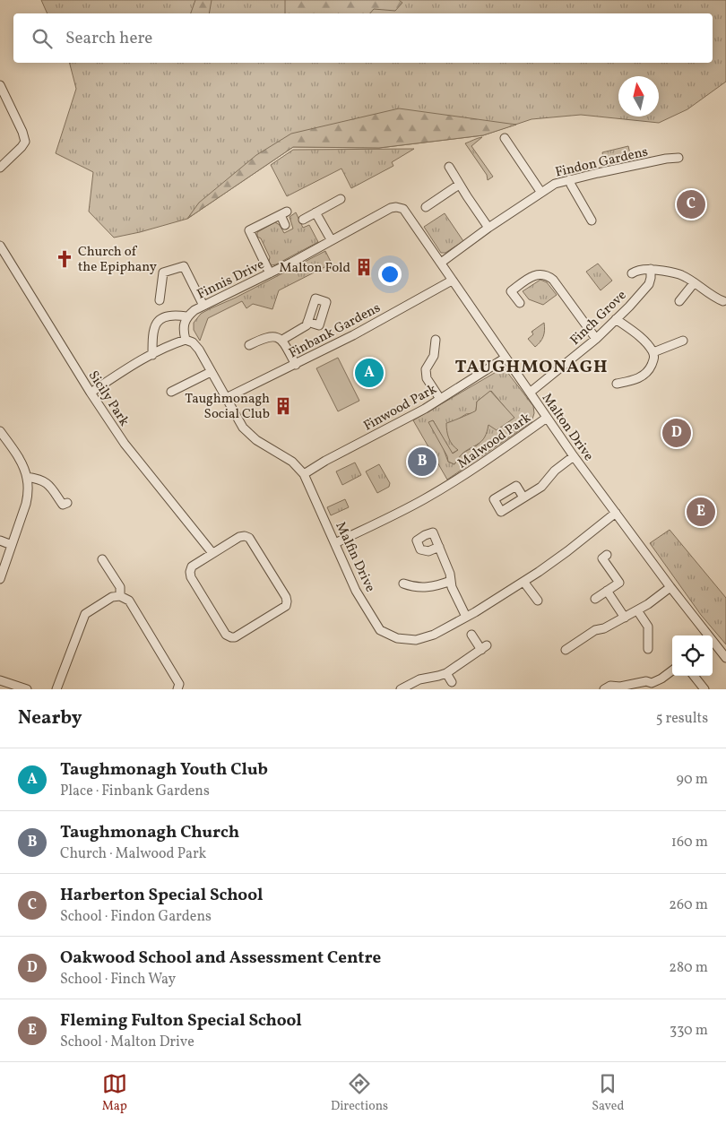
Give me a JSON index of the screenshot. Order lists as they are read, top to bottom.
{
  "streets": {
    "street": [
      "Findon Gardens",
      "Finnis Drive",
      "Finch Grove",
      "Finbank Gardens",
      "Sicily Park",
      "Finwood Park",
      "Malton Drive",
      "Malwood Park",
      "Malfin Drive"
    ]
  },
  "crossings": [
    ["Findon Gardens", "Malton Drive"],
    ["Finnis Drive", "Malton Drive"],
    ["Finch Grove", "Malton Drive"],
    ["Finbank Gardens", "Malton Drive"],
    ["Finbank Gardens", "Malfin Drive"],
    ["Finwood Park", "Malton Drive"],
    ["Finwood Park", "Malfin Drive"],
    ["Malton Drive", "Malwood Park"],
    ["Malton Drive", "Malfin Drive"],
    ["Malwood Park", "Malfin Drive"]
  ],
  "districts": ["TAUGHMONAGH"],
  "places": {
    "church": ["Church of the Epiphany"],
    "building": ["Malton Fold", "Taughmonagh Social Club"]
  },
  "north": "top",
  "page": {
    "search": "Search here",
    "pins": [
      "C",
      "A",
      "D",
      "B",
      "E"
    ],
    "heading": ["Nearby", "5 results"],
    "list": [
      {
        "mark": "A",
        "name": "Taughmonagh Youth Club",
        "note": "Place · Finbank Gardens",
        "value": "90 m"
      },
      {
        "mark": "B",
        "name": "Taughmonagh Church",
        "note": "Church · Malwood Park",
        "value": "160 m"
      },
      {
        "mark": "C",
        "name": "Harberton Special School",
        "note": "School · Findon Gardens",
        "value": "260 m"
      },
      {
        "mark": "D",
        "name": "Oakwood School and Assessment Centre",
        "note": "School · Finch Way",
        "value": "280 m"
      },
      {
        "mark": "E",
        "name": "Fleming Fulton Special School",
        "note": "School · Malton Drive",
        "value": "330 m"
      }
    ],
    "nav": ["Map", "Directions", "Saved"]
  }
}
